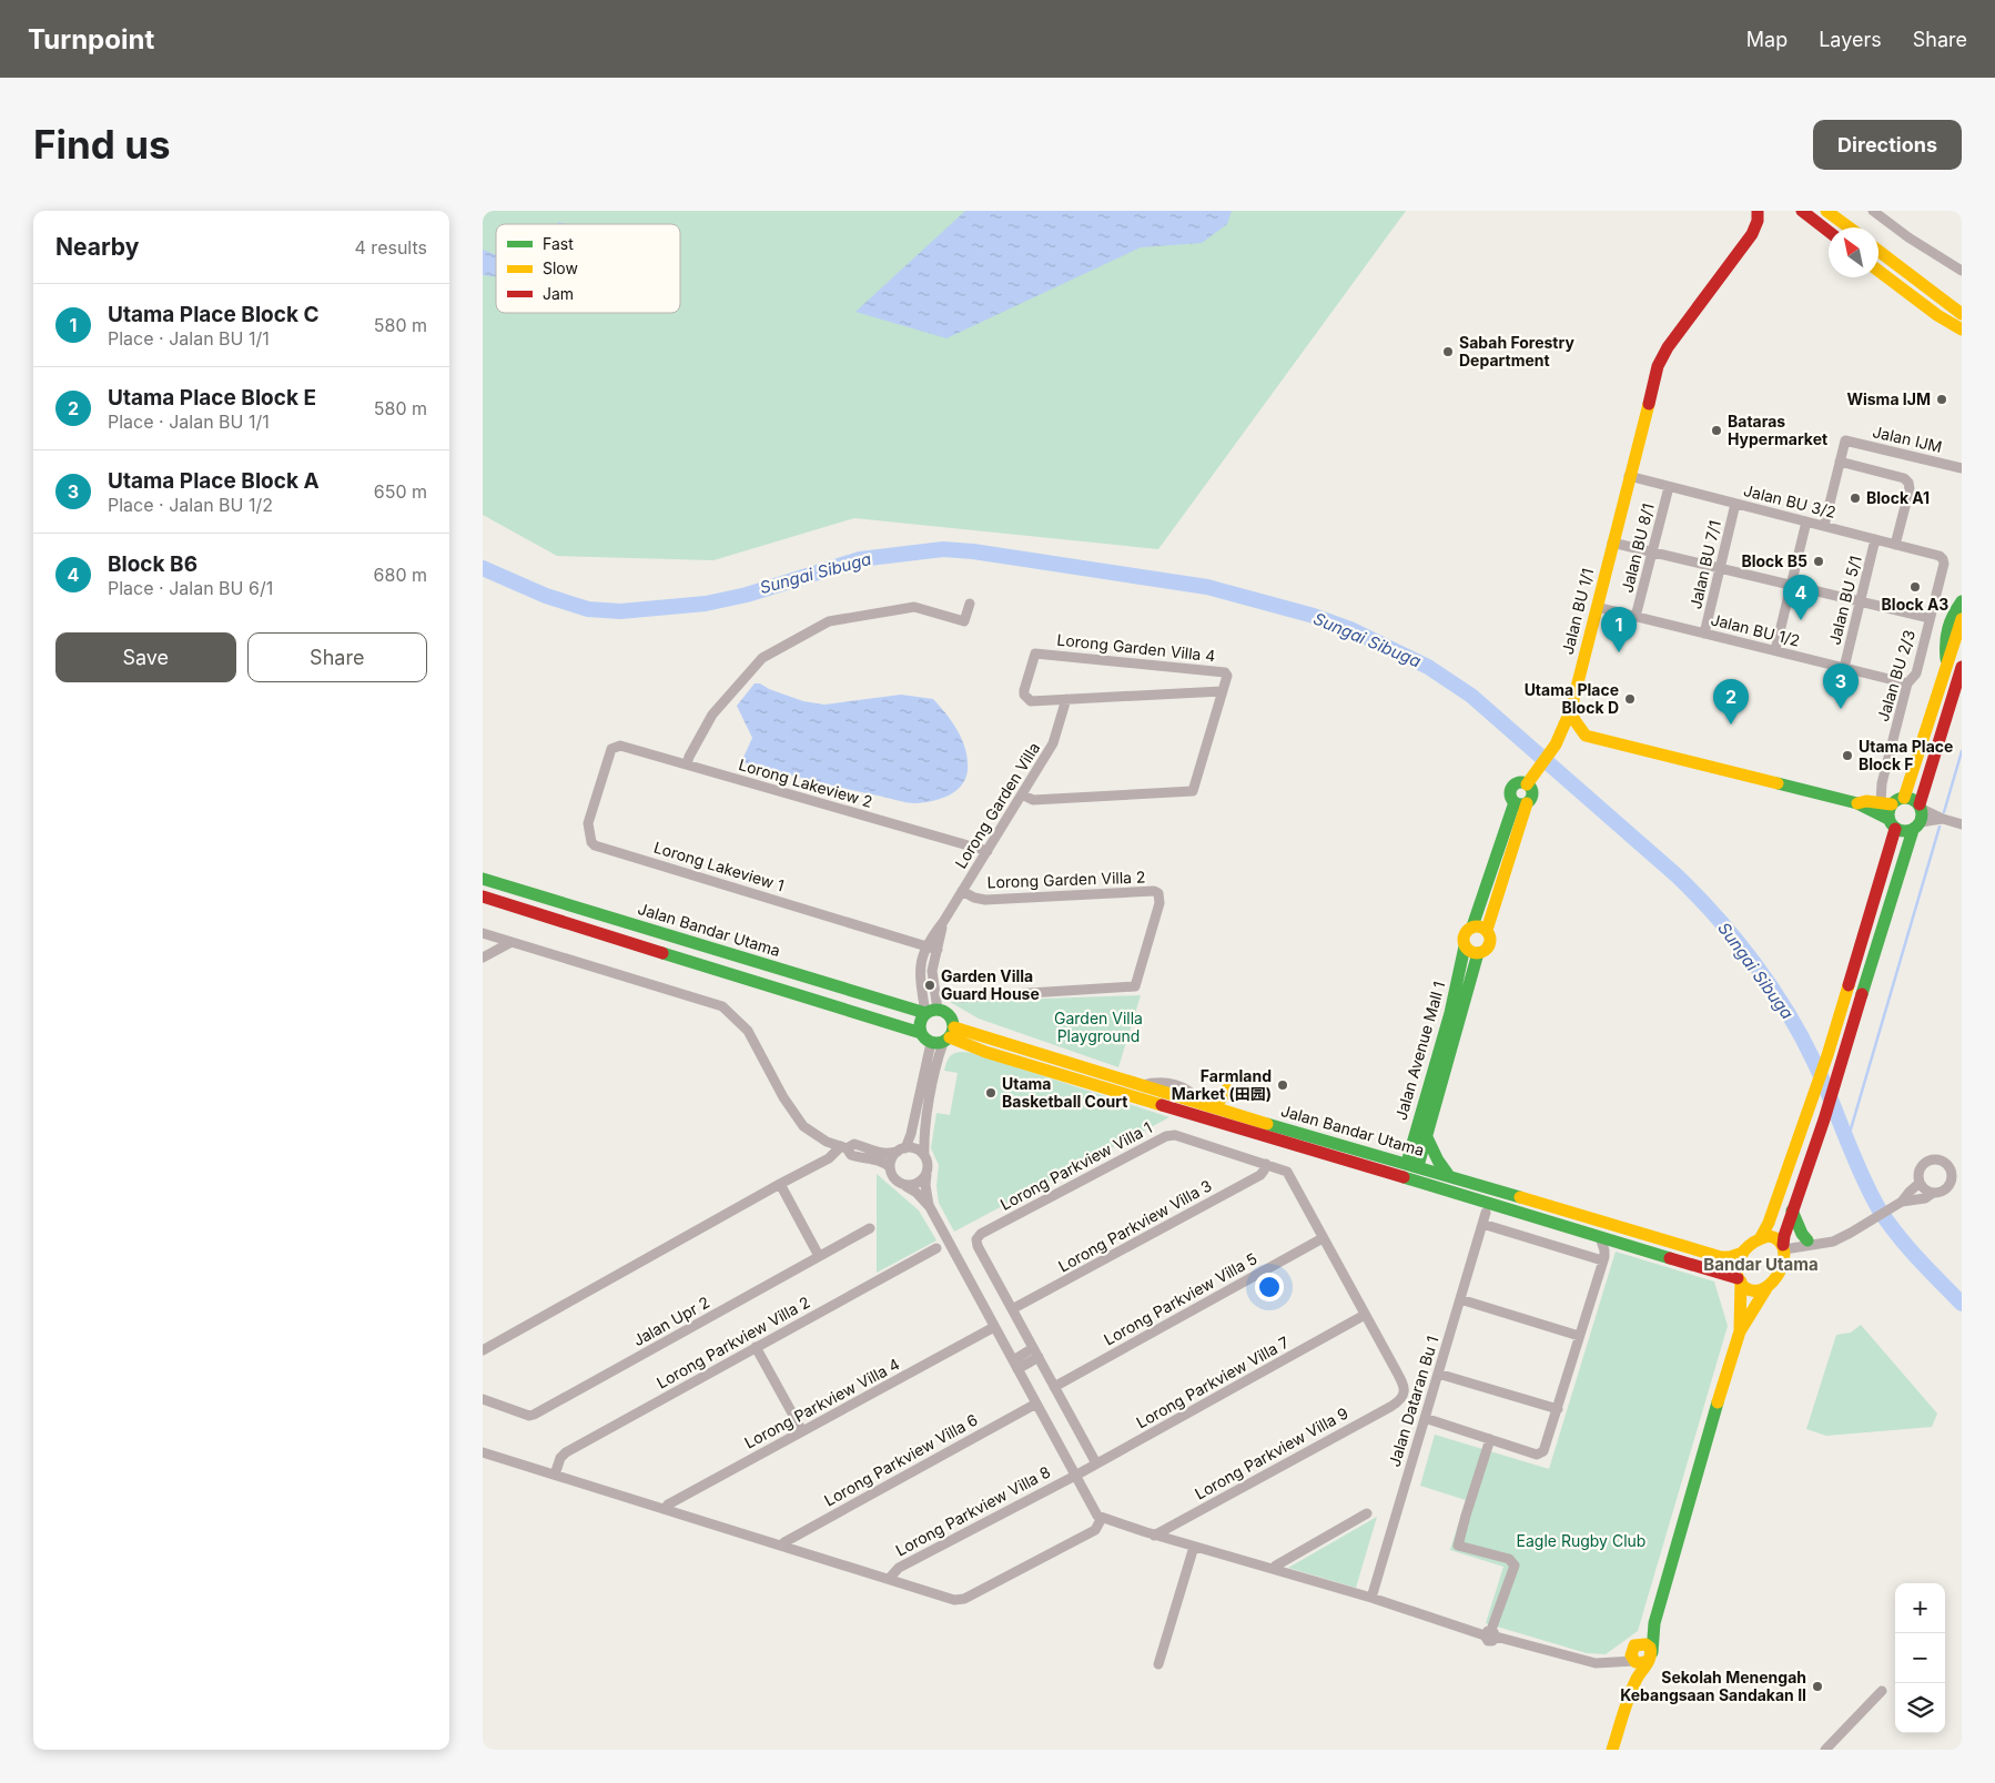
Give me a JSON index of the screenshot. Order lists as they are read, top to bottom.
{
  "streets": {
    "main road": ["Jalan BU 1/1", "Jalan Bandar Utama", "Jalan Avenue Mall 1"],
    "street": [
      "Jalan IJM",
      "Jalan BU 3/2",
      "Jalan BU 8/1",
      "Jalan BU 7/1",
      "Jalan BU 5/1",
      "Jalan BU 1/2",
      "Lorong Garden Villa 4",
      "Jalan BU 2/3",
      "Lorong Lakeview 2",
      "Lorong Garden Villa",
      "Lorong Lakeview 1",
      "Lorong Garden Villa 2",
      "Lorong Parkview Villa 1",
      "Lorong Parkview Villa 3",
      "Lorong Parkview Villa 5",
      "Jalan Upr 2",
      "Lorong Parkview Villa 2",
      "Lorong Parkview Villa 7",
      "Jalan Dataran Bu 1",
      "Lorong Parkview Villa 4",
      "Lorong Parkview Villa 9",
      "Lorong Parkview Villa 6",
      "Lorong Parkview Villa 8"
    ]
  },
  "crossings": [
    ["Jalan BU 3/2", "Jalan BU 8/1"],
    ["Jalan BU 3/2", "Jalan BU 7/1"],
    ["Jalan BU 3/2", "Jalan BU 5/1"],
    ["Jalan BU 3/2", "Jalan BU 1/1"],
    ["Jalan BU 3/2", "Jalan BU 2/3"],
    ["Jalan BU 8/1", "Jalan BU 1/2"],
    ["Jalan BU 7/1", "Jalan BU 1/2"],
    ["Jalan BU 5/1", "Jalan BU 1/2"],
    ["Jalan BU 1/1", "Jalan BU 1/2"],
    ["Jalan BU 1/2", "Jalan BU 2/3"],
    ["Lorong Garden Villa 4", "Lorong Garden Villa"],
    ["Lorong Lakeview 2", "Lorong Garden Villa"],
    ["Lorong Lakeview 2", "Lorong Lakeview 1"],
    ["Lorong Garden Villa", "Lorong Lakeview 1"],
    ["Lorong Garden Villa", "Lorong Garden Villa 2"],
    ["Lorong Garden Villa", "Jalan Bandar Utama"],
    ["Jalan Bandar Utama", "Jalan Avenue Mall 1"],
    ["Lorong Parkview Villa 1", "Lorong Parkview Villa 3"],
    ["Lorong Parkview Villa 1", "Lorong Parkview Villa 5"],
    ["Lorong Parkview Villa 1", "Lorong Parkview Villa 7"],
    ["Lorong Parkview Villa 1", "Lorong Parkview Villa 9"],
    ["Lorong Parkview Villa 7", "Lorong Parkview Villa 8"]
  ],
  "districts": ["Bandar Utama"],
  "water": ["Sungai Sibuga"],
  "parks": ["Garden Villa Playground", "Eagle Rugby Club"],
  "places": [
    "Sabah Forestry Department",
    "Wisma IJM",
    "Bataras Hypermarket",
    "Block A1",
    "Block B5",
    "Block A3",
    "Utama Place Block D",
    "Utama Place Block F",
    "Garden Villa Guard House",
    "Farmland Market (田园)",
    "Utama Basketball Court",
    "Sekolah Menengah Kebangsaan Sandakan II"
  ],
  "legend": ["Fast", "Slow", "Jam"],
  "north": "top left",
  "page": {
    "header": "Turnpoint",
    "nav": ["Map", "Layers", "Share"],
    "buttons": [
      "Directions",
      ["Save", "Share"]
    ],
    "title": "Find us",
    "heading": ["Nearby", "4 results"],
    "list": [
      {
        "mark": "1",
        "name": "Utama Place Block C",
        "note": "Place · Jalan BU 1/1",
        "value": "580 m"
      },
      {
        "mark": "2",
        "name": "Utama Place Block E",
        "note": "Place · Jalan BU 1/1",
        "value": "580 m"
      },
      {
        "mark": "3",
        "name": "Utama Place Block A",
        "note": "Place · Jalan BU 1/2",
        "value": "650 m"
      },
      {
        "mark": "4",
        "name": "Block B6",
        "note": "Place · Jalan BU 6/1",
        "value": "680 m"
      }
    ],
    "pins": [
      "4",
      "1",
      "3",
      "2"
    ],
    "map_buttons": ["+", "−"]
  }
}
